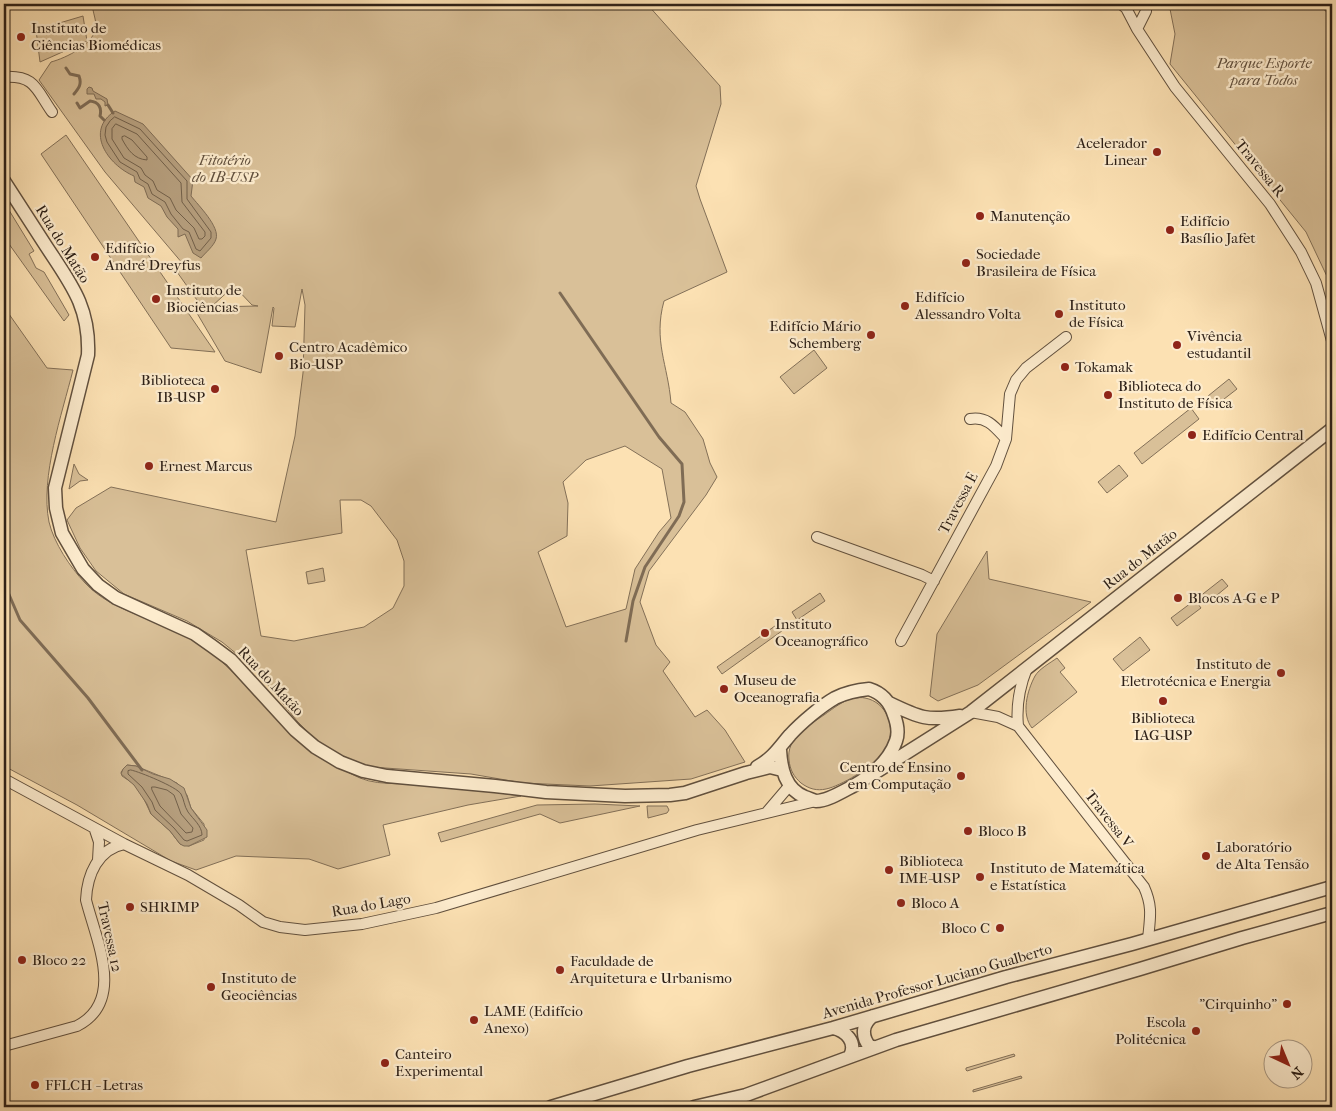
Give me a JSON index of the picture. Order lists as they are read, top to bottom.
{
  "streets": {
    "street": [
      "Travessa R",
      "Rua do Matão",
      "Travessa E",
      "Travessa V",
      "Rua do Lago",
      "Travessa 12",
      "Avenida Professor Luciano Gualberto"
    ]
  },
  "crossings": [
    ["Rua do Matão", "Travessa V"],
    ["Rua do Matão", "Rua do Lago"],
    ["Travessa V", "Avenida Professor Luciano Gualberto"],
    ["Rua do Lago", "Travessa 12"]
  ],
  "parks": ["Parque Esporte para Todos", "Fitotério do IB-USP"],
  "places": [
    "Instituto de Ciências Biomédicas",
    "Acelerador Linear",
    "Manutenção",
    "Edifício Basílio Jafet",
    "Edifício André Dreyfus",
    "Sociedade Brasileira de Física",
    "Instituto de Biociências",
    "Edifício Alessandro Volta",
    "Instituto de Física",
    "Edifício Mário Schemberg",
    "Vivência estudantil",
    "Centro Acadêmico Bio-USP",
    "Tokamak",
    "Biblioteca IB-USP",
    "Biblioteca do Instituto de Física",
    "Edifício Central",
    "Ernest Marcus",
    "Blocos A-G e P",
    "Instituto Oceanográfico",
    "Instituto de Eletrotécnica e Energia",
    "Museu de Oceanografia",
    "Biblioteca IAG-USP",
    "Centro de Ensino em Computação",
    "Bloco B",
    "Laboratório de Alta Tensão",
    "Biblioteca IME-USP",
    "Instituto de Matemática e Estatística",
    "Bloco A",
    "SHRIMP",
    "Bloco C",
    "Bloco 22",
    "Faculdade de Arquitetura e Urbanismo",
    "Instituto de Geociências",
    "\"Cirquinho\"",
    "LAME (Edifício Anexo)",
    "Escola Politécnica",
    "Canteiro Experimental",
    "FFLCH - Letras"
  ],
  "north": "bottom right"
}
